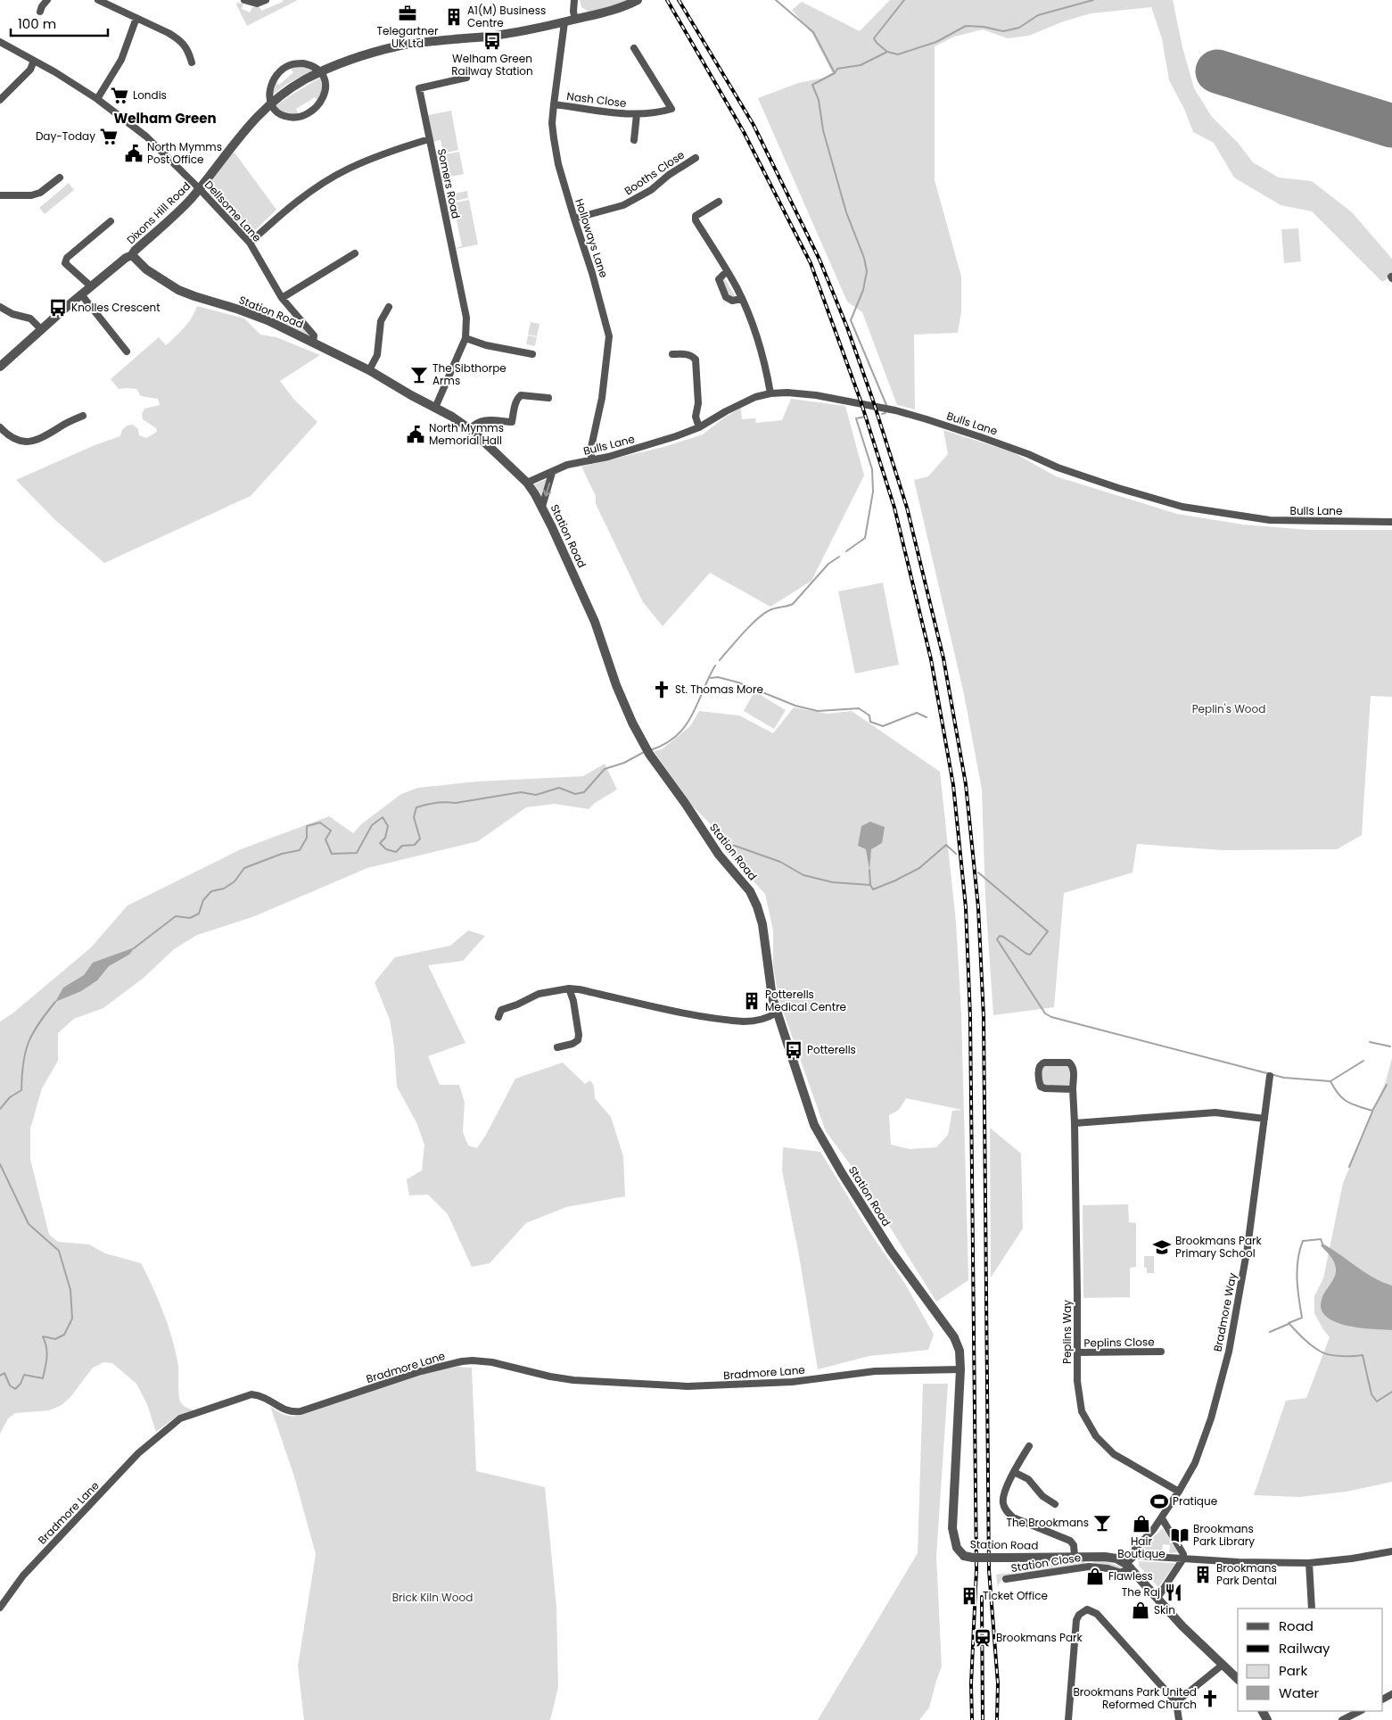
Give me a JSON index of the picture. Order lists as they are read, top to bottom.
{
  "streets": {
    "street": [
      "Nash Close",
      "Booths Close",
      "Somers Road",
      "Dellsome Lane",
      "Dixons Hill Road",
      "Holloways Lane",
      "Station Road",
      "Bulls Lane",
      "Bradmore Way",
      "Peplins Way",
      "Peplins Close",
      "Bradmore Lane",
      "Station Close"
    ]
  },
  "crossings": [
    ["Nash Close", "Holloways Lane"],
    ["Booths Close", "Holloways Lane"],
    ["Somers Road", "Dellsome Lane"],
    ["Somers Road", "Station Road"],
    ["Dellsome Lane", "Dixons Hill Road"],
    ["Dellsome Lane", "Station Road"],
    ["Dixons Hill Road", "Holloways Lane"],
    ["Dixons Hill Road", "Station Road"],
    ["Holloways Lane", "Bulls Lane"],
    ["Station Road", "Bulls Lane"],
    ["Station Road", "Bradmore Way"],
    ["Station Road", "Bradmore Lane"],
    ["Station Road", "Station Close"],
    ["Bradmore Way", "Peplins Way"],
    ["Bradmore Way", "Station Close"],
    ["Peplins Way", "Peplins Close"]
  ],
  "districts": ["Welham Green"],
  "parks": ["Peplin's Wood", "Brick Kiln Wood"],
  "places": {
    "office": ["Telegartner UK Ltd"],
    "building": [
      "A1(M) Business Centre",
      "Potterells Medical Centre",
      "Brookmans Park Dental",
      "Ticket Office"
    ],
    "bus stop": ["Welham Green Railway Station", "Knolles Crescent", "Potterells"],
    "supermarket": ["Londis", "Day-Today"],
    "public building": ["North Mymms Post Office", "North Mymms Memorial Hall"],
    "bar": ["The Sibthorpe Arms", "The Brookmans"],
    "church": ["St. Thomas More", "Brookmans Park United Reformed Church"],
    "school or university": ["Brookmans Park Primary School"],
    "sports": ["Pratique"],
    "shop": ["Hair Boutique", "Flawless", "Skin"],
    "library": ["Brookmans Park Library"],
    "restaurant": ["The Raj"],
    "station": ["Brookmans Park"]
  },
  "legend": [
    "Road",
    "Railway",
    "Park",
    "Water"
  ],
  "scale_bar": "100 m"
}
